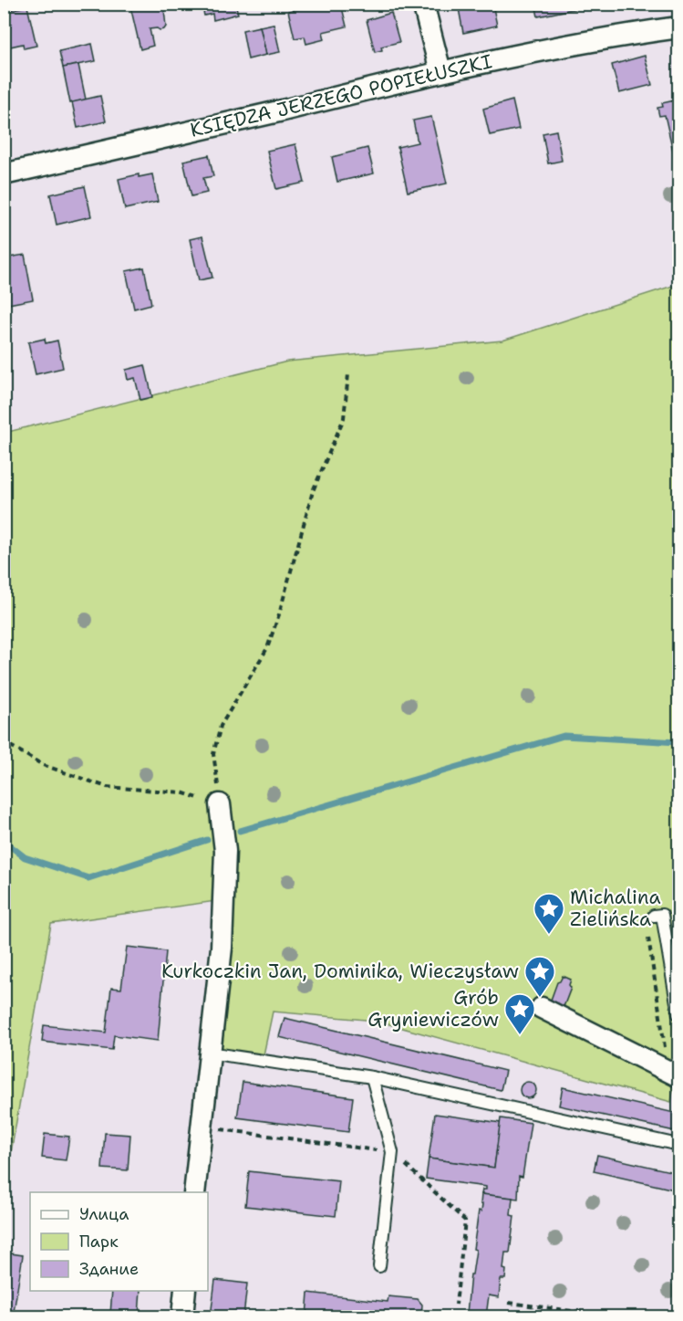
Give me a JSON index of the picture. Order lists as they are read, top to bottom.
{
  "streets": {
    "street": ["KSIĘDZA JERZEGO POPIEŁUSZKI"]
  },
  "places": {
    "place": ["Michalina Zielińska", "Kurkoczkin Jan, Dominika, Wieczysław", "Grób Gryniewiczów"]
  },
  "legend": ["Улица", "Парк", "Здание"]
}
